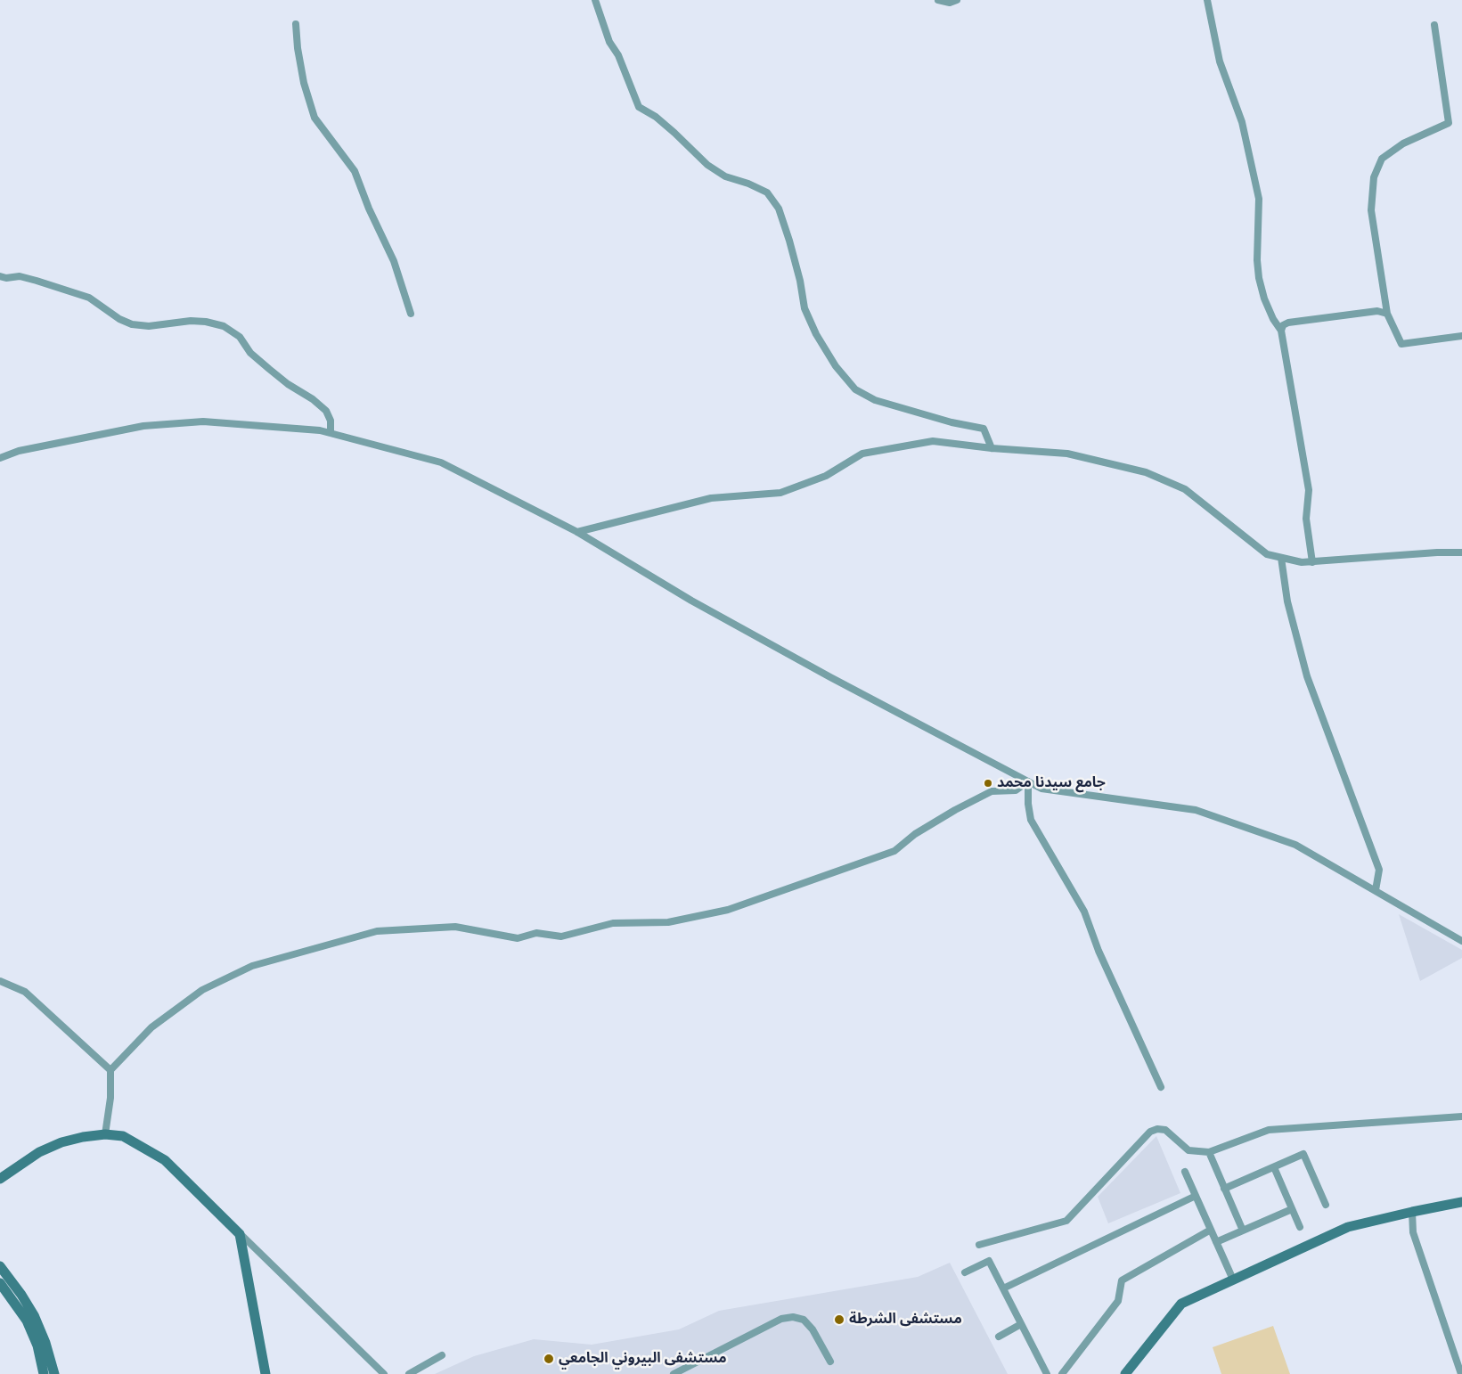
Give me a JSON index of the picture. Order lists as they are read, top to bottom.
{
  "places": ["جامع سيدنا محمد", "مستشفى الشرطة", "مستشفى البيروني الجامعي"]
}
